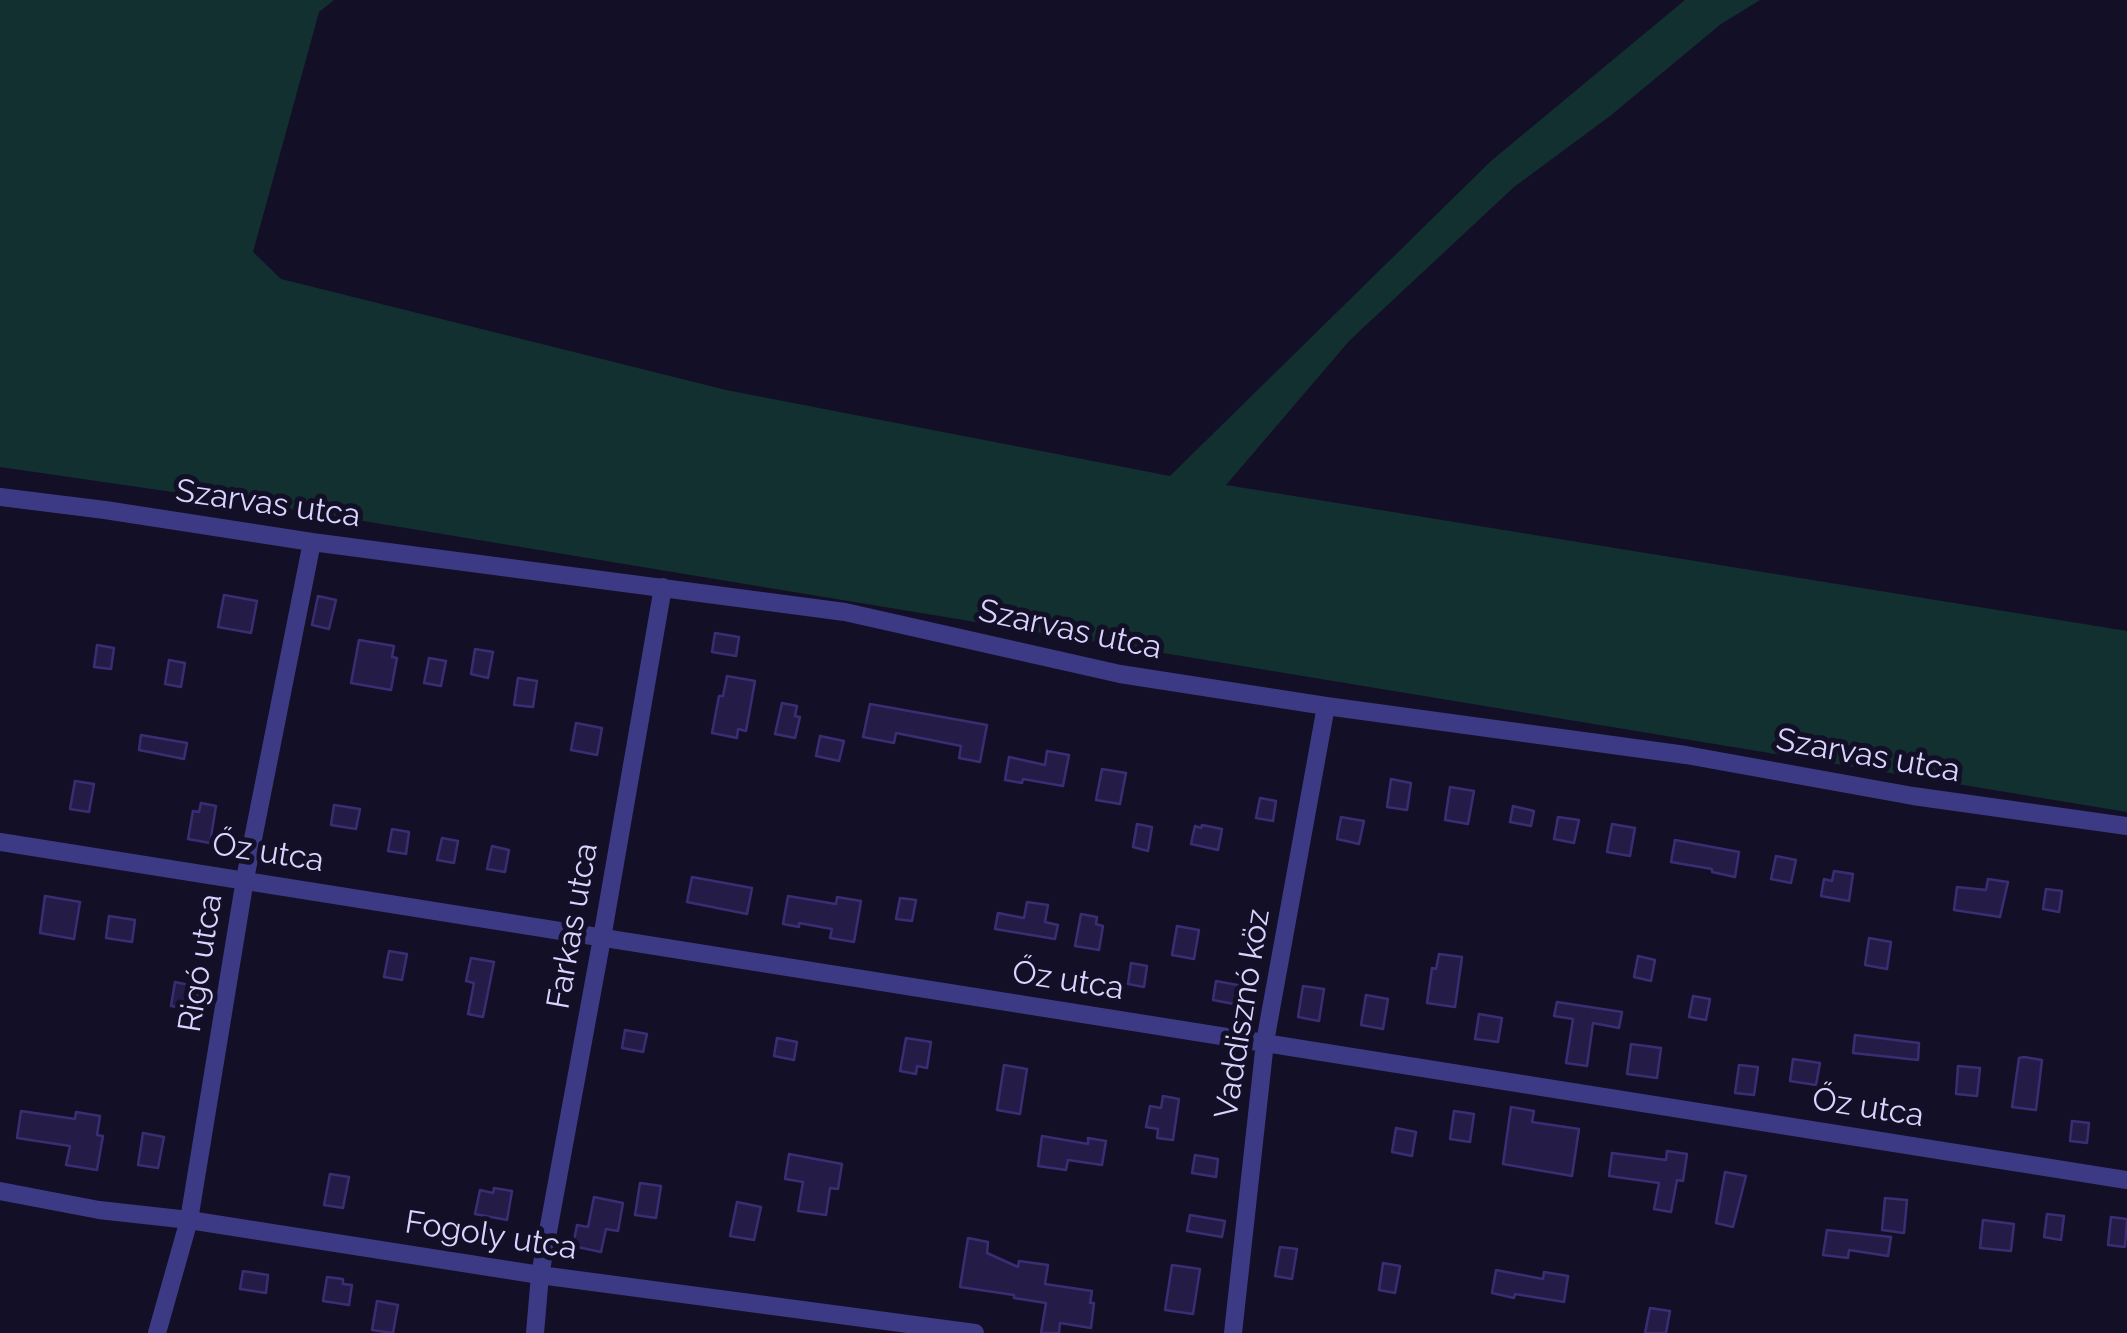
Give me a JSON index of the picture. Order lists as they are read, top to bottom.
{
  "streets": {
    "street": [
      "Szarvas utca",
      "Őz utca",
      "Farkas utca",
      "Rigó utca",
      "Vaddisznó köz",
      "Fogoly utca"
    ]
  },
  "crossings": [
    ["Szarvas utca", "Farkas utca"],
    ["Szarvas utca", "Rigó utca"],
    ["Szarvas utca", "Vaddisznó köz"],
    ["Őz utca", "Farkas utca"],
    ["Őz utca", "Rigó utca"],
    ["Őz utca", "Vaddisznó köz"],
    ["Farkas utca", "Fogoly utca"],
    ["Rigó utca", "Fogoly utca"]
  ]
}
